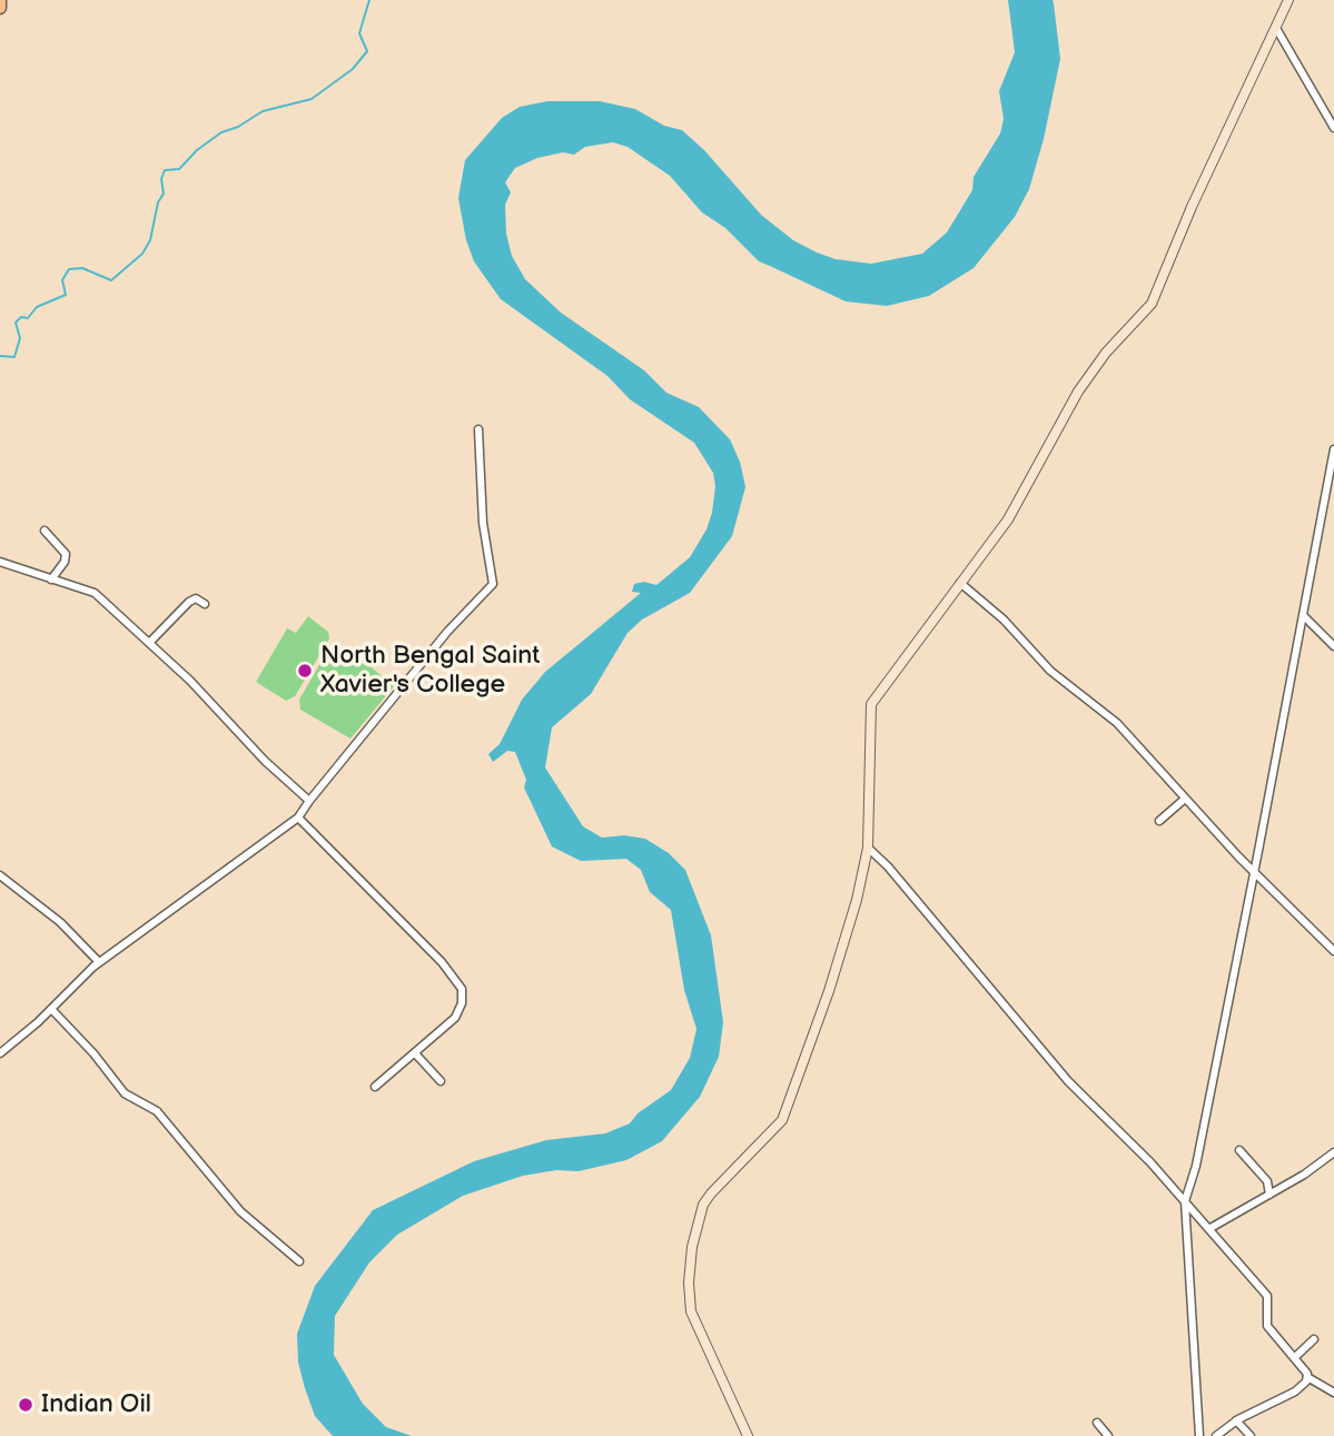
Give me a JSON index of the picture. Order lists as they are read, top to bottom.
{
  "places": ["North Bengal Saint Xavier's College", "Indian Oil"]
}
